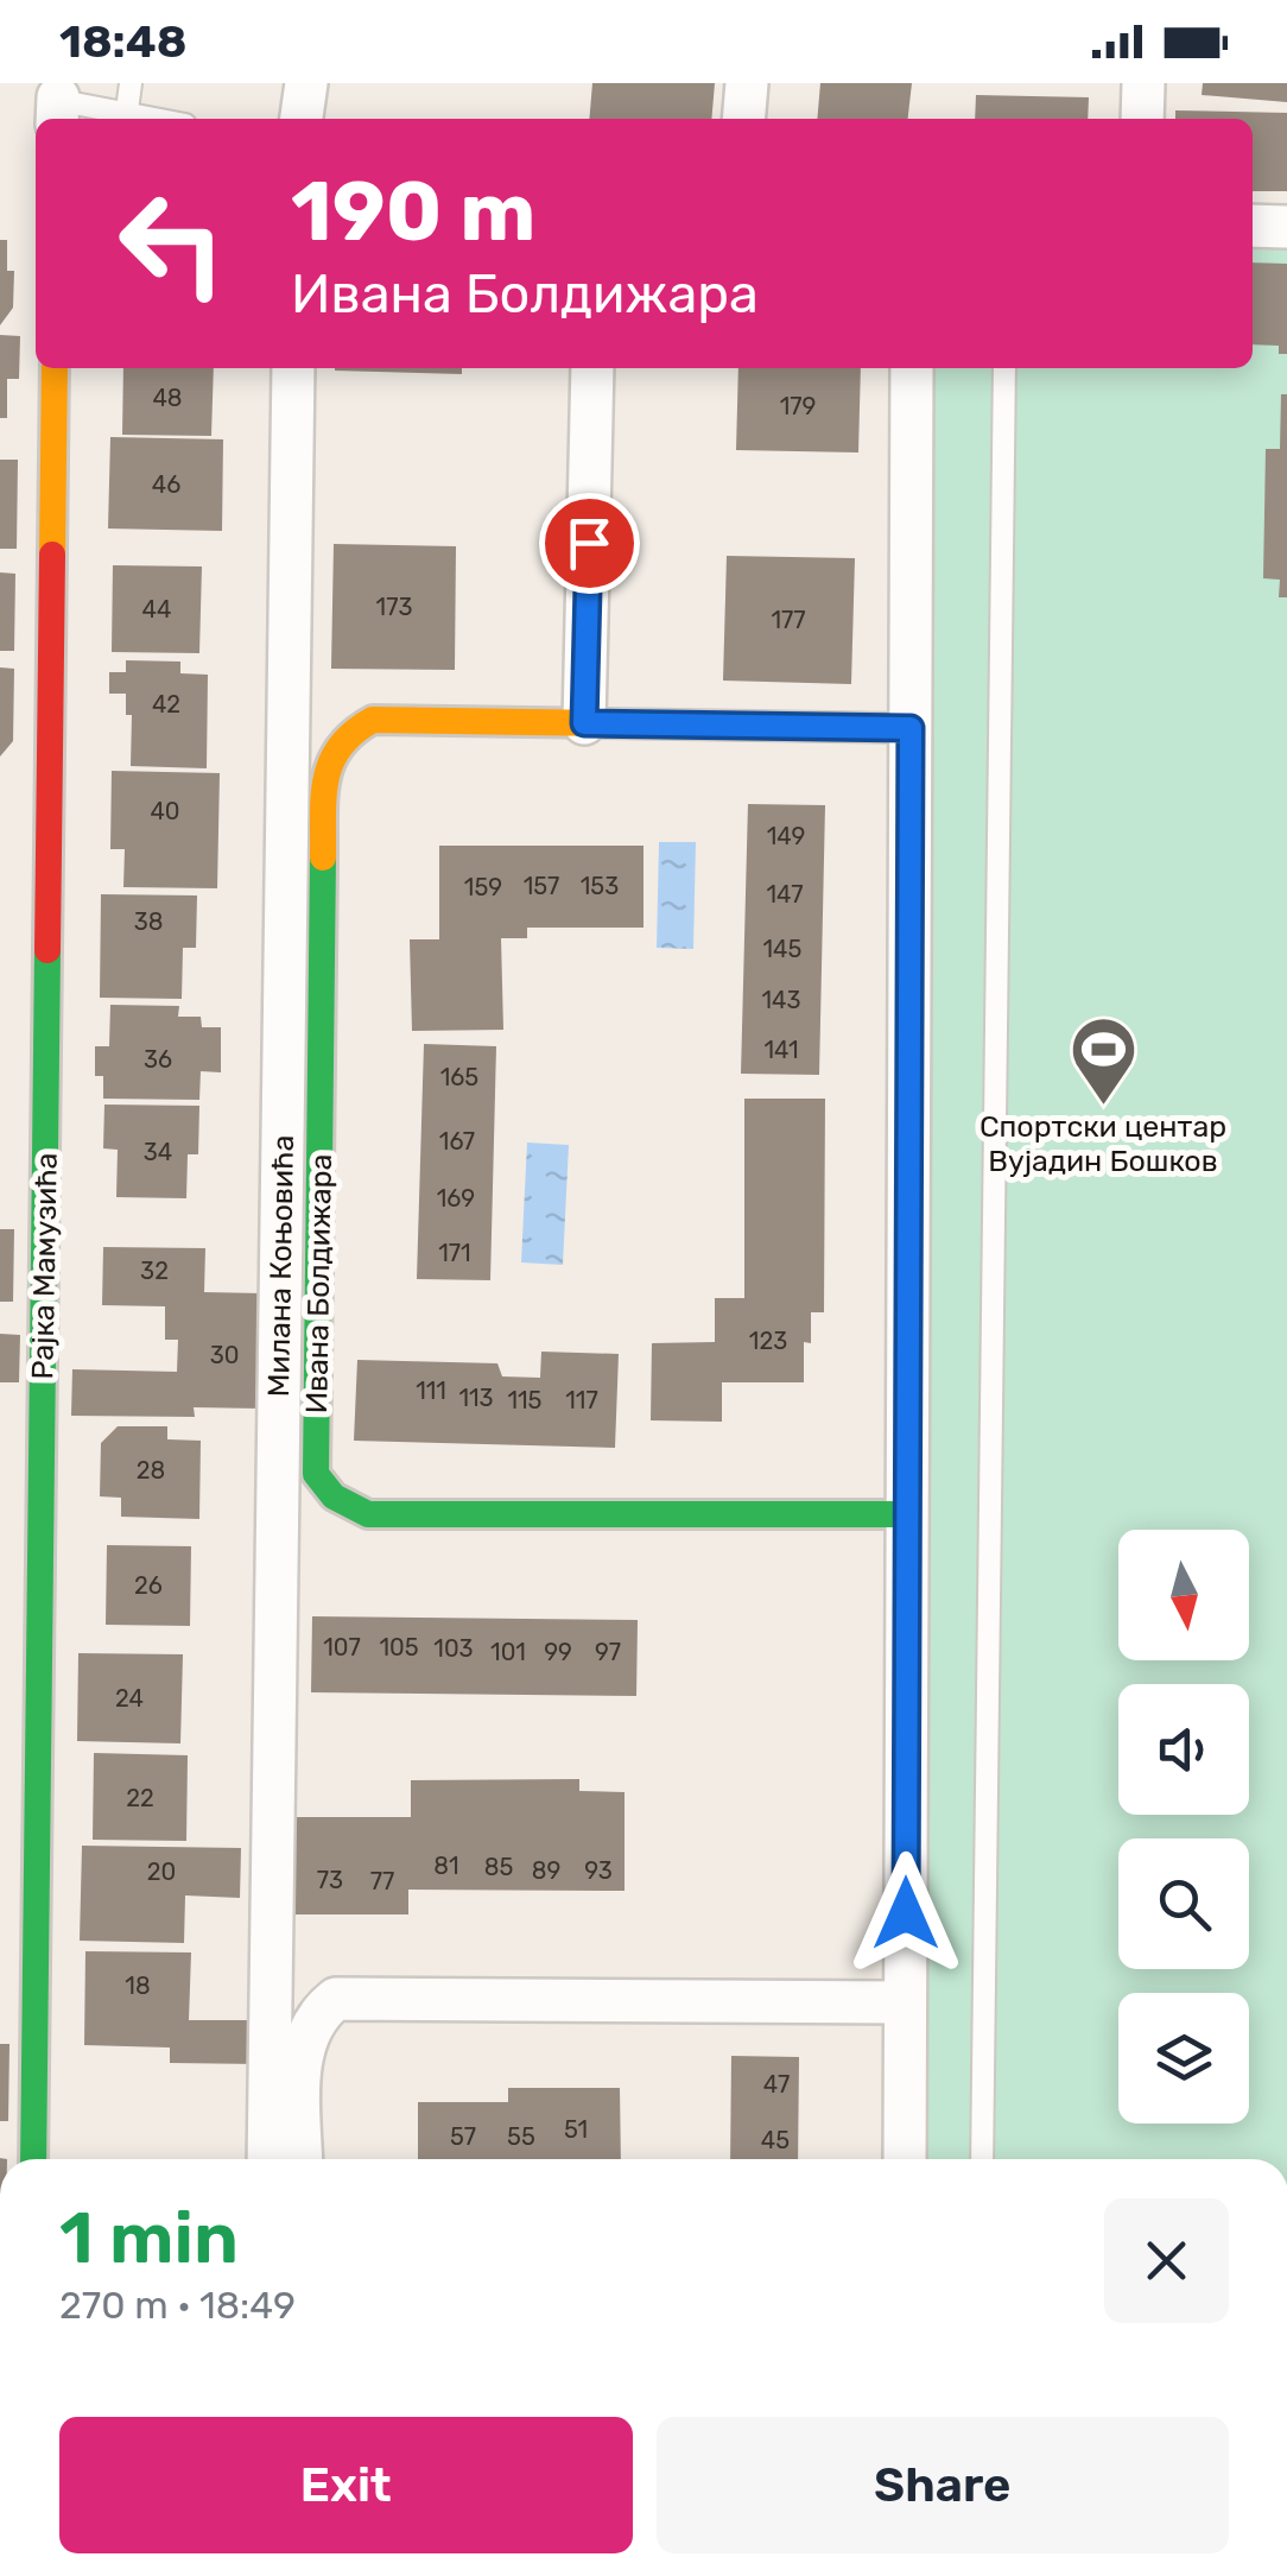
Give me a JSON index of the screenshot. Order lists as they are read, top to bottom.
{
  "streets": {
    "street": ["Рајка Мамузића", "Милана Коњовића", "Ивана Болдижара"]
  },
  "places": {
    "sports": ["Спортски центар Вујадин Бошков"]
  },
  "house_numbers": [
    "48",
    "179",
    "46",
    "173",
    "44",
    "177",
    "42",
    "40",
    "149",
    "157",
    "153",
    "159",
    "147",
    "38",
    "145",
    "143",
    "141",
    "36",
    "165",
    "167",
    "34",
    "169",
    "171",
    "32",
    "123",
    "30",
    "111",
    "113",
    "115",
    "117",
    "28",
    "26",
    "107",
    "105",
    "103",
    "101",
    "99",
    "97",
    "24",
    "22",
    "81",
    "85",
    "89",
    "93",
    "20",
    "73",
    "77",
    "18",
    "47",
    "51",
    "57",
    "55",
    "45"
  ],
  "north": "bottom",
  "page": {
    "status": "18:48",
    "turn": ["190 m", "Ивана Болдижара"],
    "heading": ["1 min", "270 m · 18:49"],
    "buttons": ["Exit", "Share"]
  }
}
